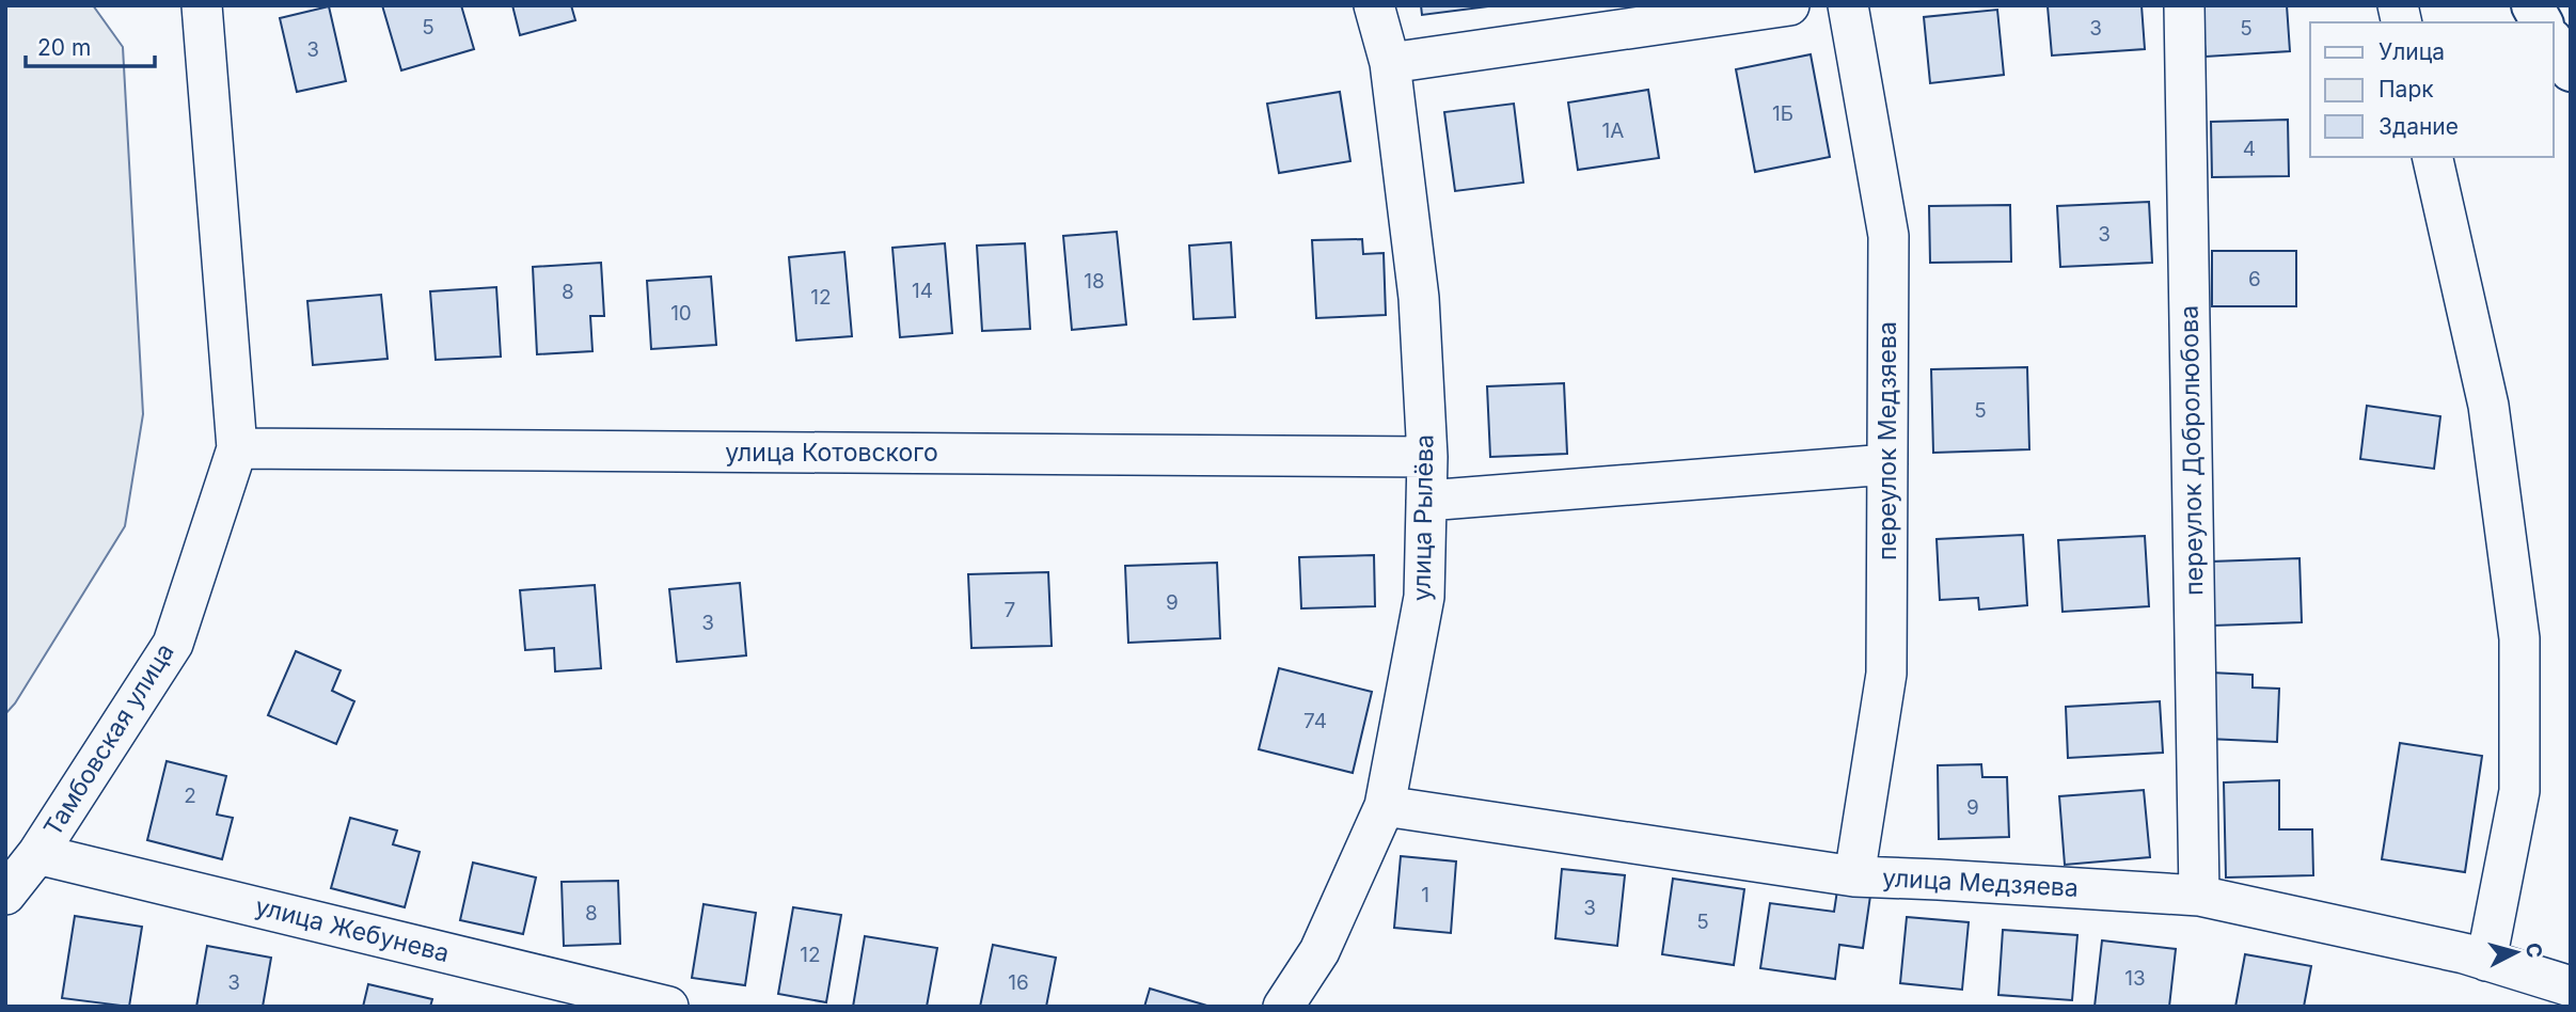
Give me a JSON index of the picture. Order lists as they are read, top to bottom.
{
  "streets": {
    "street": [
      "переулок Медзяева",
      "переулок Добролюбова",
      "улица Котовского",
      "улица Рылёва",
      "Тамбовская улица",
      "улица Медзяева",
      "улица Жебунева"
    ]
  },
  "crossings": [
    ["переулок Медзяева", "улица Медзяева"],
    ["переулок Добролюбова", "улица Медзяева"],
    ["улица Котовского", "улица Рылёва"],
    ["улица Котовского", "Тамбовская улица"],
    ["улица Рылёва", "улица Медзяева"],
    ["Тамбовская улица", "улица Жебунева"]
  ],
  "house_numbers": [
    "5",
    "3",
    "5",
    "3",
    "1Б",
    "1А",
    "4",
    "3",
    "6",
    "18",
    "14",
    "8",
    "12",
    "10",
    "5",
    "9",
    "7",
    "3",
    "74",
    "2",
    "9",
    "1",
    "3",
    "8",
    "5",
    "12",
    "13",
    "3",
    "16"
  ],
  "legend": ["Улица", "Парк", "Здание"],
  "scale_bar": "20 m",
  "north": "right"
}
